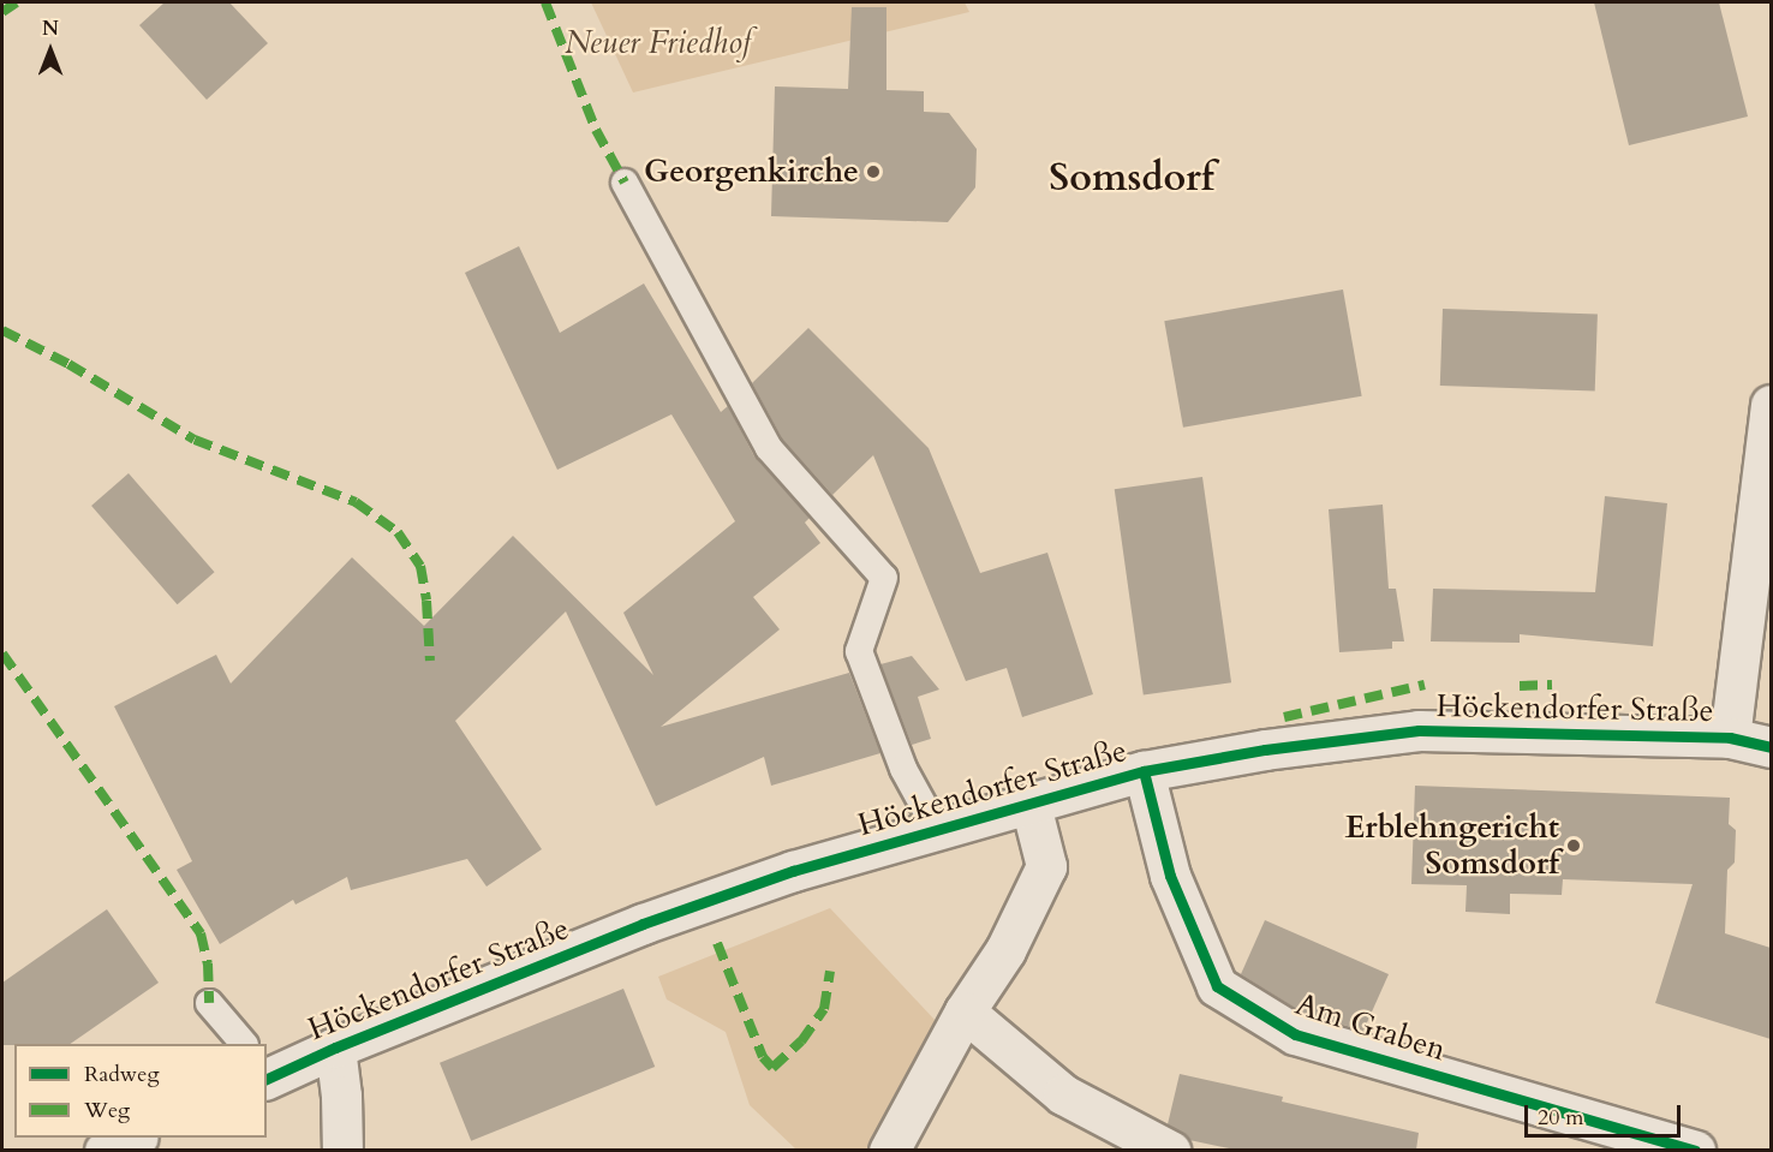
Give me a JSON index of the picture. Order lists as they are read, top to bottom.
{
  "streets": {
    "street": ["Höckendorfer Straße", "Am Graben"]
  },
  "crossings": [
    ["Höckendorfer Straße", "Am Graben"]
  ],
  "districts": ["Somsdorf"],
  "parks": ["Neuer Friedhof"],
  "places": ["Georgenkirche", "Erblehngericht Somsdorf"],
  "legend": ["Radweg", "Weg"],
  "scale_bar": "20 m",
  "north": "top"
}
